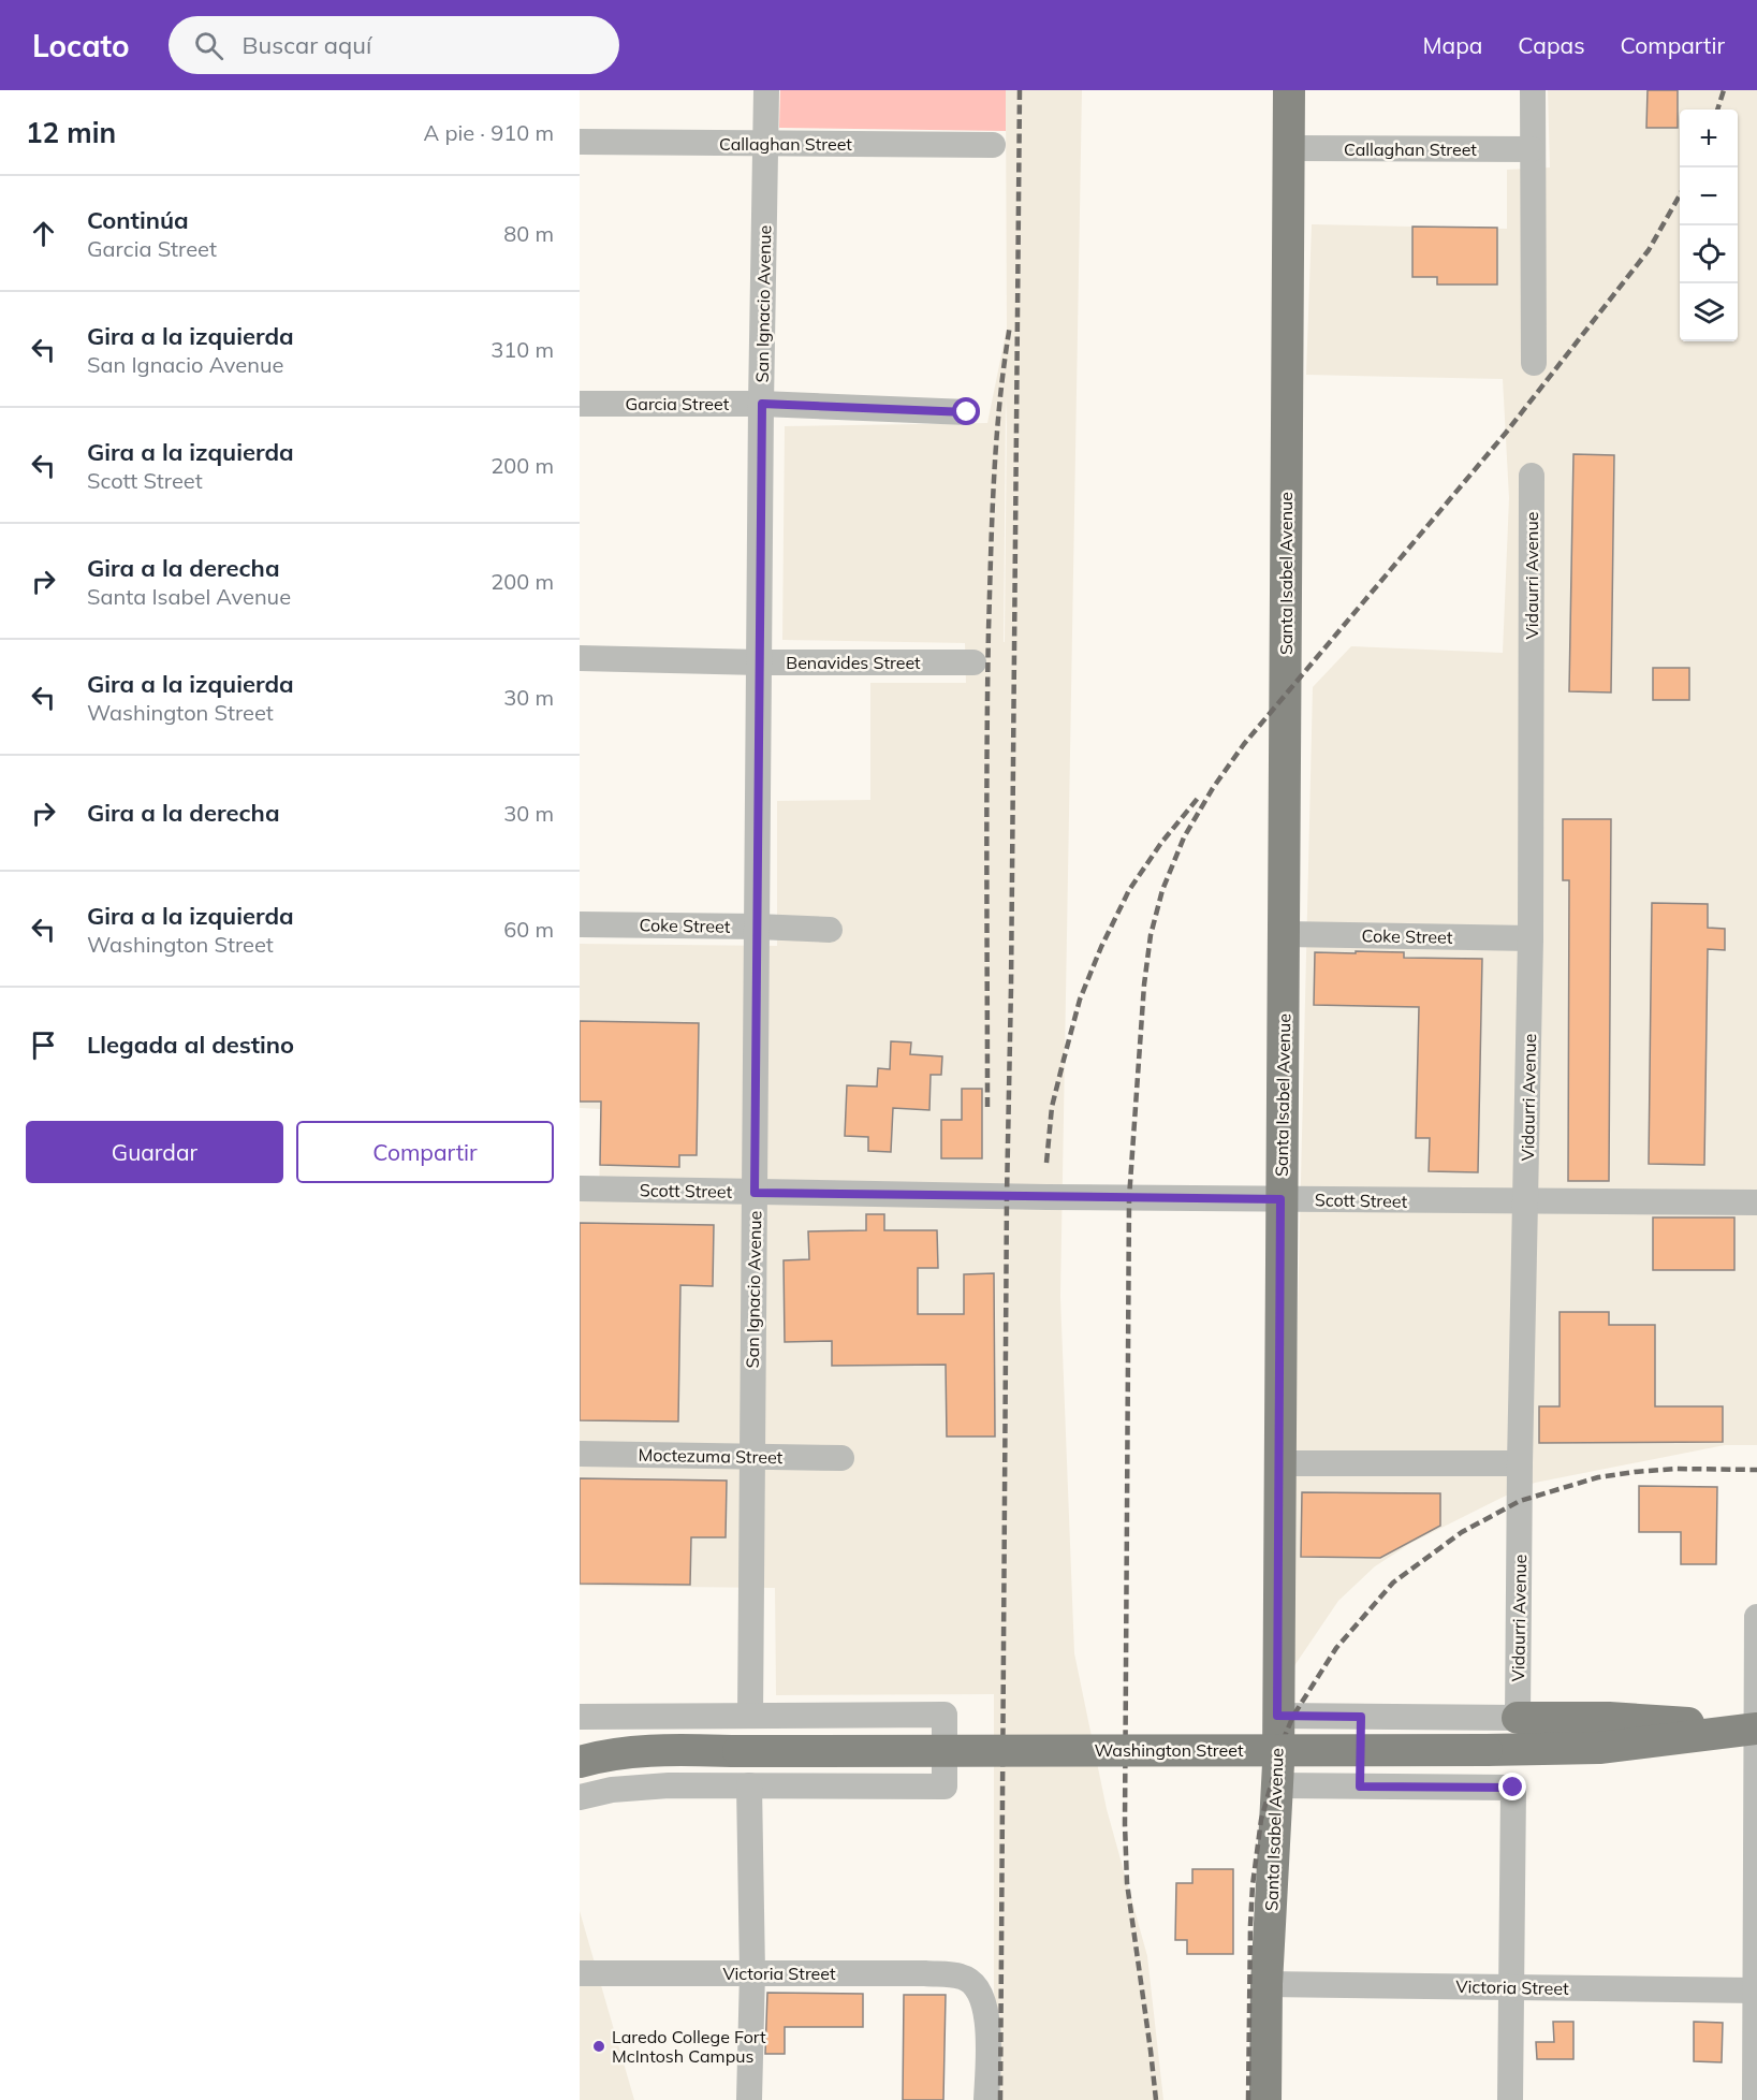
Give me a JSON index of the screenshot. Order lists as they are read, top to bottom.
{
  "streets": {
    "main road": ["Santa Isabel Avenue", "Washington Street"],
    "street": [
      "Callaghan Street",
      "San Ignacio Avenue",
      "Garcia Street",
      "Vidaurri Avenue",
      "Benavides Street",
      "Coke Street",
      "Scott Street",
      "Moctezuma Street",
      "Victoria Street"
    ]
  },
  "crossings": [
    ["Callaghan Street", "San Ignacio Avenue"],
    ["Callaghan Street", "Santa Isabel Avenue"],
    ["San Ignacio Avenue", "Garcia Street"],
    ["San Ignacio Avenue", "Benavides Street"],
    ["San Ignacio Avenue", "Coke Street"],
    ["San Ignacio Avenue", "Scott Street"],
    ["San Ignacio Avenue", "Moctezuma Street"],
    ["Santa Isabel Avenue", "Coke Street"],
    ["Santa Isabel Avenue", "Scott Street"],
    ["Santa Isabel Avenue", "Victoria Street"],
    ["Vidaurri Avenue", "Coke Street"],
    ["Vidaurri Avenue", "Scott Street"]
  ],
  "places": ["Laredo College Fort McIntosh Campus"],
  "page": {
    "header": "Locato",
    "search": "Buscar aquí",
    "nav": ["Mapa", "Capas", "Compartir"],
    "heading": ["12 min", "A pie · 910 m"],
    "map_buttons": ["+", "−"],
    "list": [
      ["Continúa", "Garcia Street", "80 m"],
      ["Gira a la izquierda", "San Ignacio Avenue", "310 m"],
      ["Gira a la izquierda", "Scott Street", "200 m"],
      ["Gira a la derecha", "Santa Isabel Avenue", "200 m"],
      ["Gira a la izquierda", "Washington Street", "30 m"],
      ["Gira a la derecha", "30 m"],
      ["Gira a la izquierda", "Washington Street", "60 m"],
      "Llegada al destino"
    ],
    "buttons": ["Guardar", "Compartir"]
  }
}
